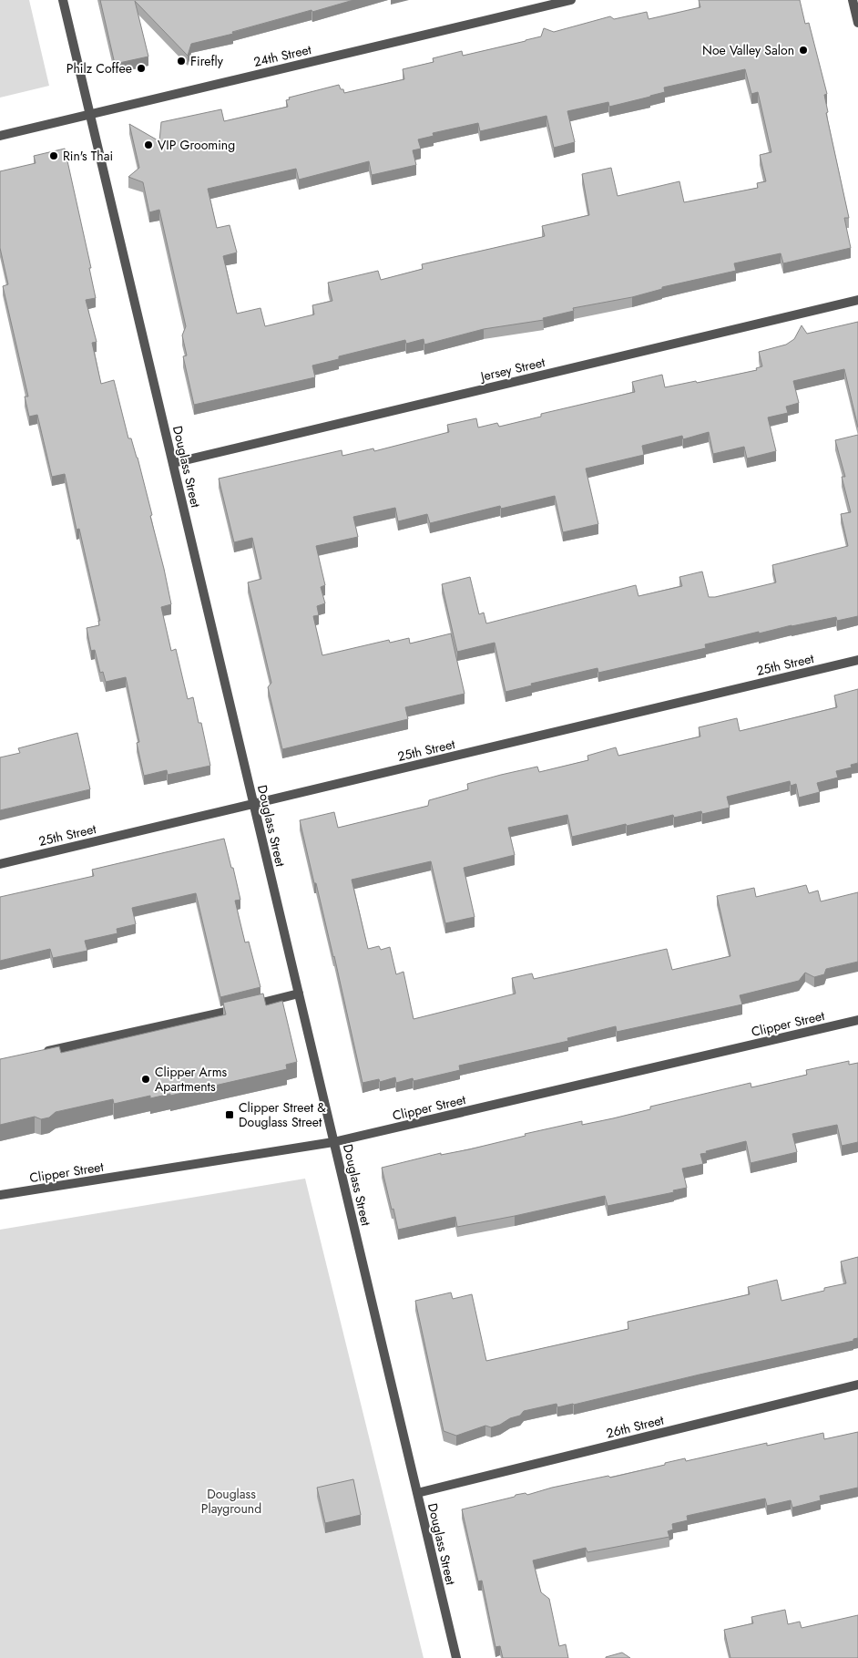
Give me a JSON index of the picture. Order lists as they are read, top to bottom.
{
  "streets": {
    "street": [
      "24th Street",
      "Jersey Street",
      "Douglass Street",
      "25th Street",
      "Clipper Street",
      "26th Street"
    ]
  },
  "crossings": [
    ["24th Street", "Douglass Street"],
    ["Jersey Street", "Douglass Street"],
    ["Douglass Street", "25th Street"],
    ["Douglass Street", "Clipper Street"],
    ["Douglass Street", "26th Street"]
  ],
  "parks": ["Douglass Playground"],
  "places": {
    "other": [
      "Noe Valley Salon",
      "Firefly",
      "Philz Coffee",
      "VIP Grooming",
      "Rin's Thai",
      "Clipper Arms Apartments"
    ],
    "transit": ["Clipper Street & Douglass Street"]
  }
}
